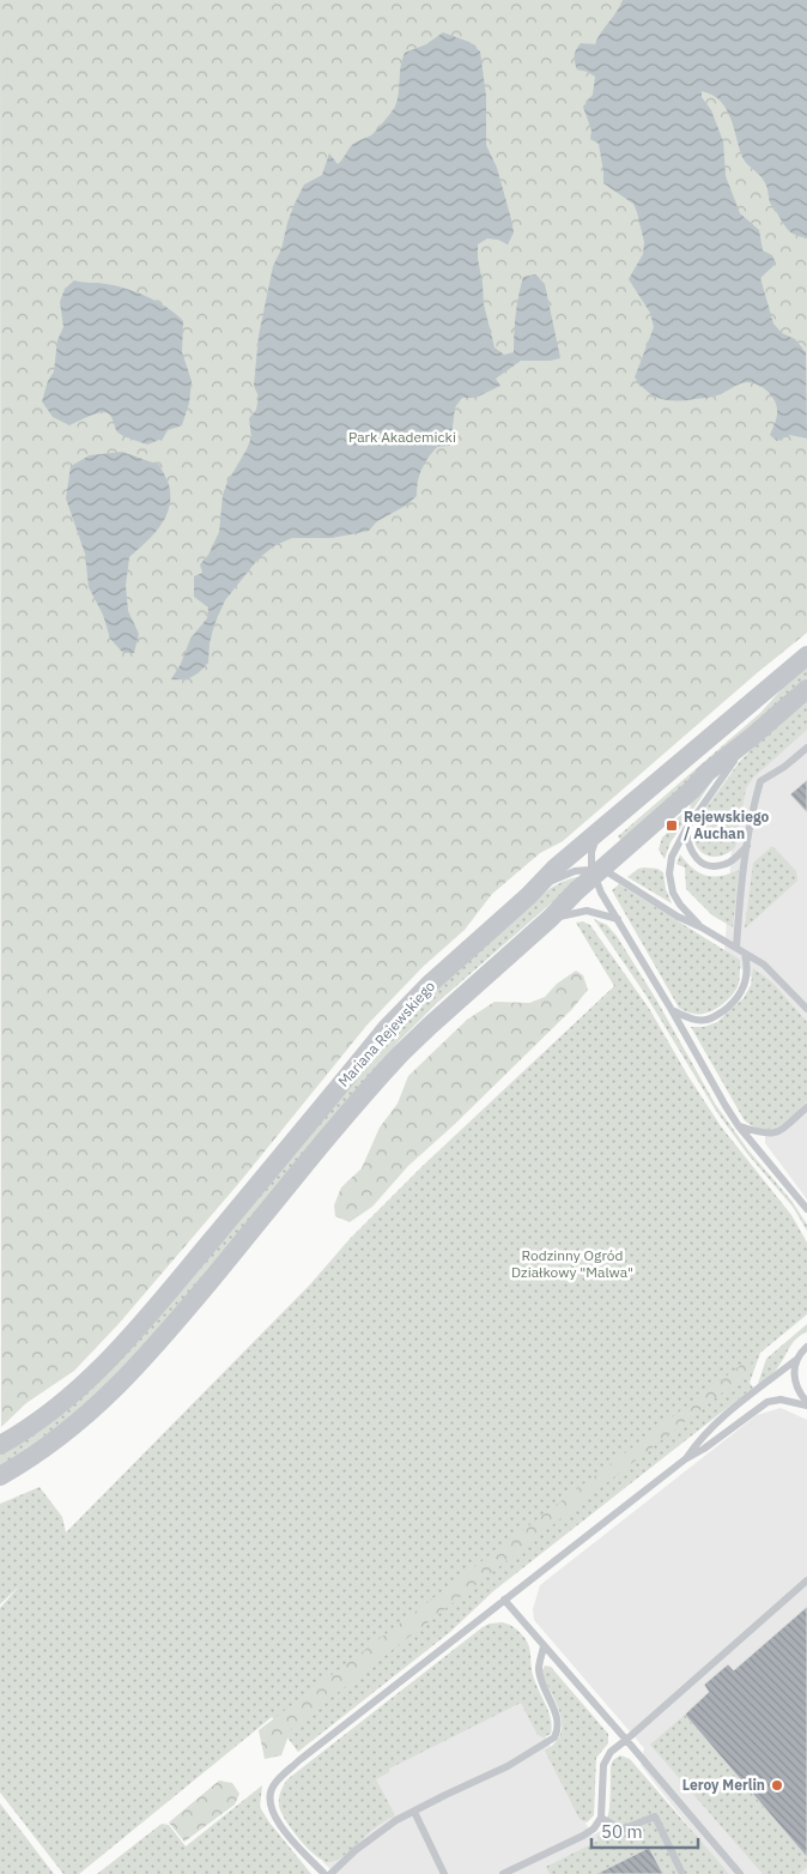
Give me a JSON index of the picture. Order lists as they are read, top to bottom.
{
  "streets": {
    "street": ["Mariana Rejewskiego"]
  },
  "parks": ["Park Akademicki", "Rodzinny Ogród Działkowy \"Malwa\""],
  "places": {
    "transit": ["Rejewskiego / Auchan"],
    "other": ["Leroy Merlin"]
  },
  "scale_bar": "50 m"
}
